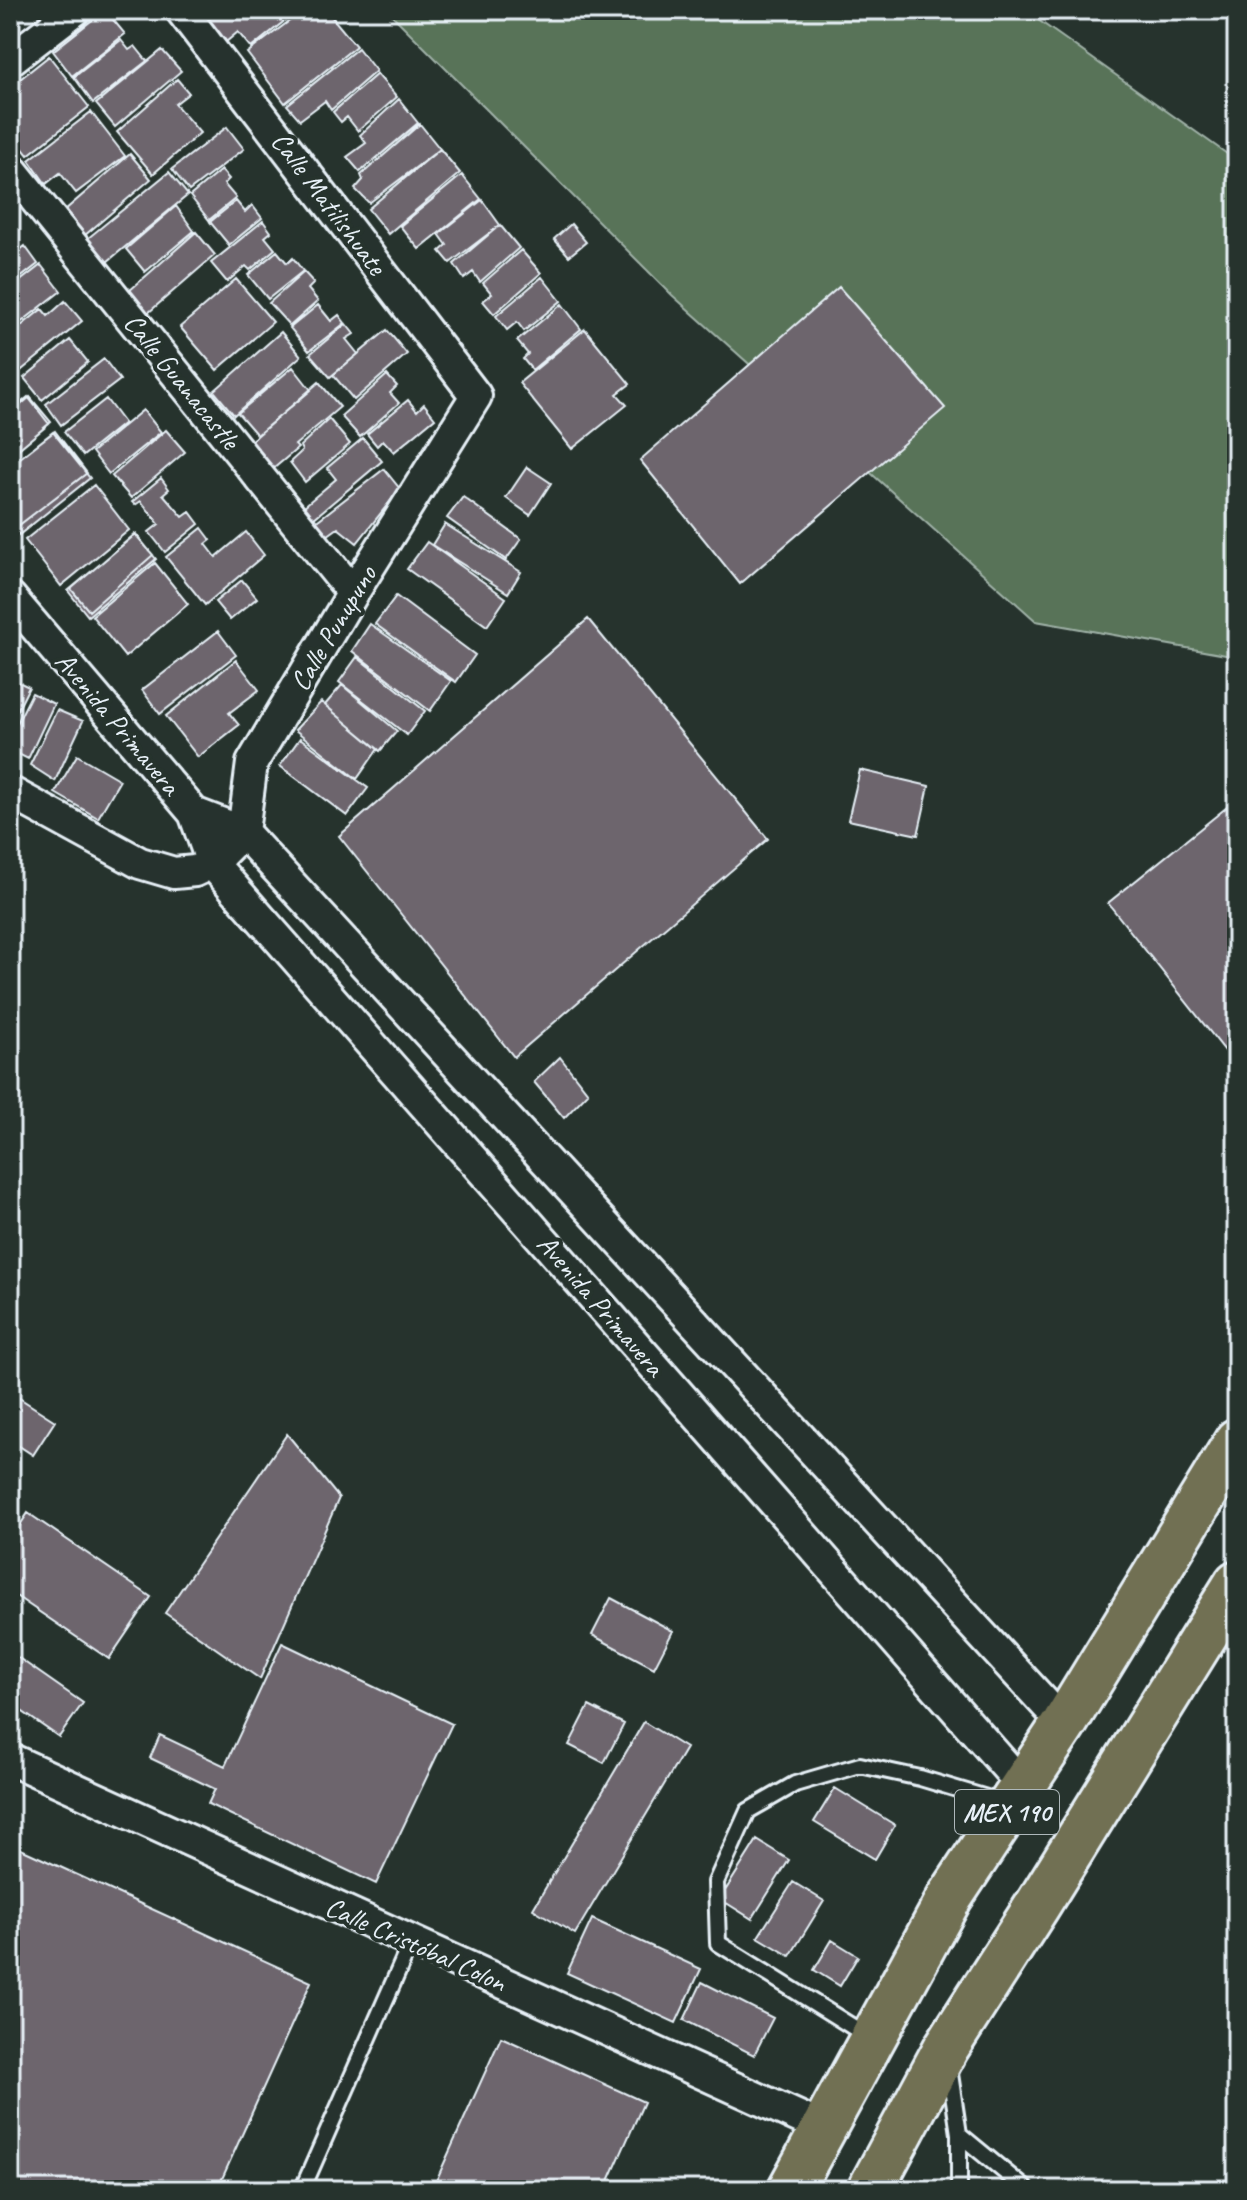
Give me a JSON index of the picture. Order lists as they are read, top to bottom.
{
  "streets": {
    "main road": ["MEX 190"],
    "street": [
      "Calle Matilishuate",
      "Calle Guanacastle",
      "Calle Punupuno",
      "Avenida Primavera",
      "Calle Cristóbal Colon"
    ]
  },
  "crossings": [
    ["Calle Matilishuate", "Calle Punupuno"],
    ["Calle Guanacastle", "Calle Punupuno"],
    ["Calle Punupuno", "Avenida Primavera"],
    ["Avenida Primavera", "MEX 190"],
    ["MEX 190", "Calle Cristóbal Colon"]
  ]
}
